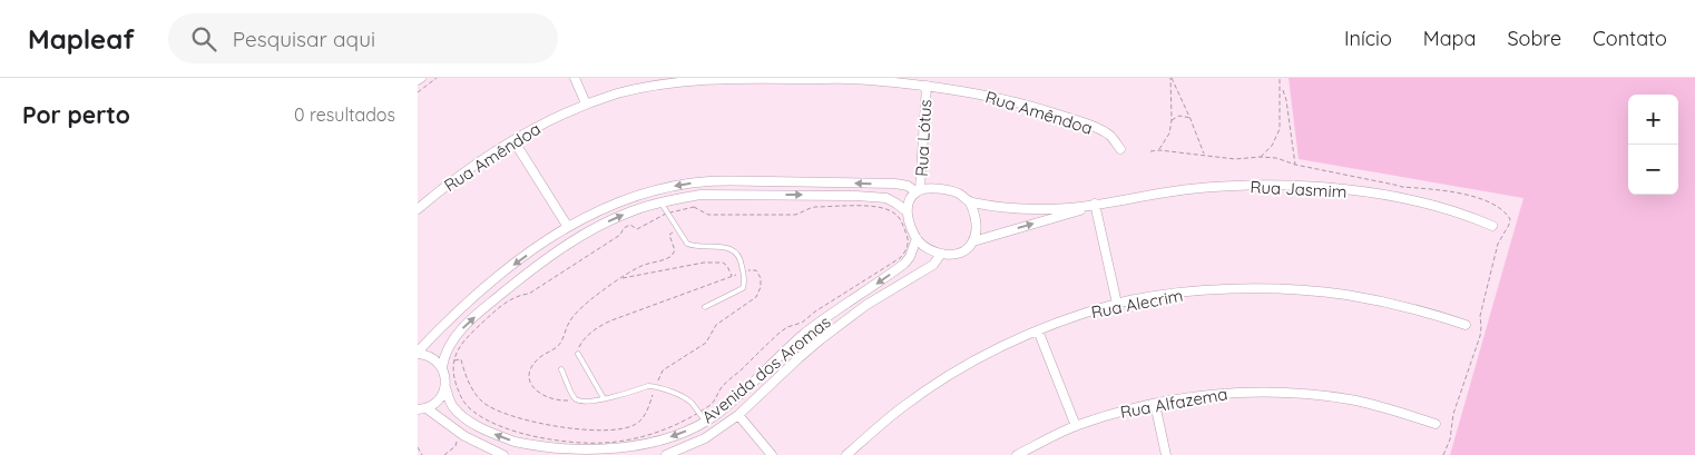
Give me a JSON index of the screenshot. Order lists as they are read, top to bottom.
{
  "streets": {
    "street": [
      "Rua Amêndoa",
      "Rua Lótus",
      "Rua Jasmim",
      "Rua Alecrim",
      "Avenida dos Aromas",
      "Rua Alfazema"
    ]
  },
  "crossings": [
    ["Rua Amêndoa", "Rua Lótus"],
    ["Rua Lótus", "Avenida dos Aromas"]
  ],
  "page": {
    "header": "Mapleaf",
    "search": "Pesquisar aqui",
    "nav": [
      "Início",
      "Mapa",
      "Sobre",
      "Contato"
    ],
    "heading": ["Por perto", "0 resultados"],
    "map_buttons": ["+", "−"]
  }
}
